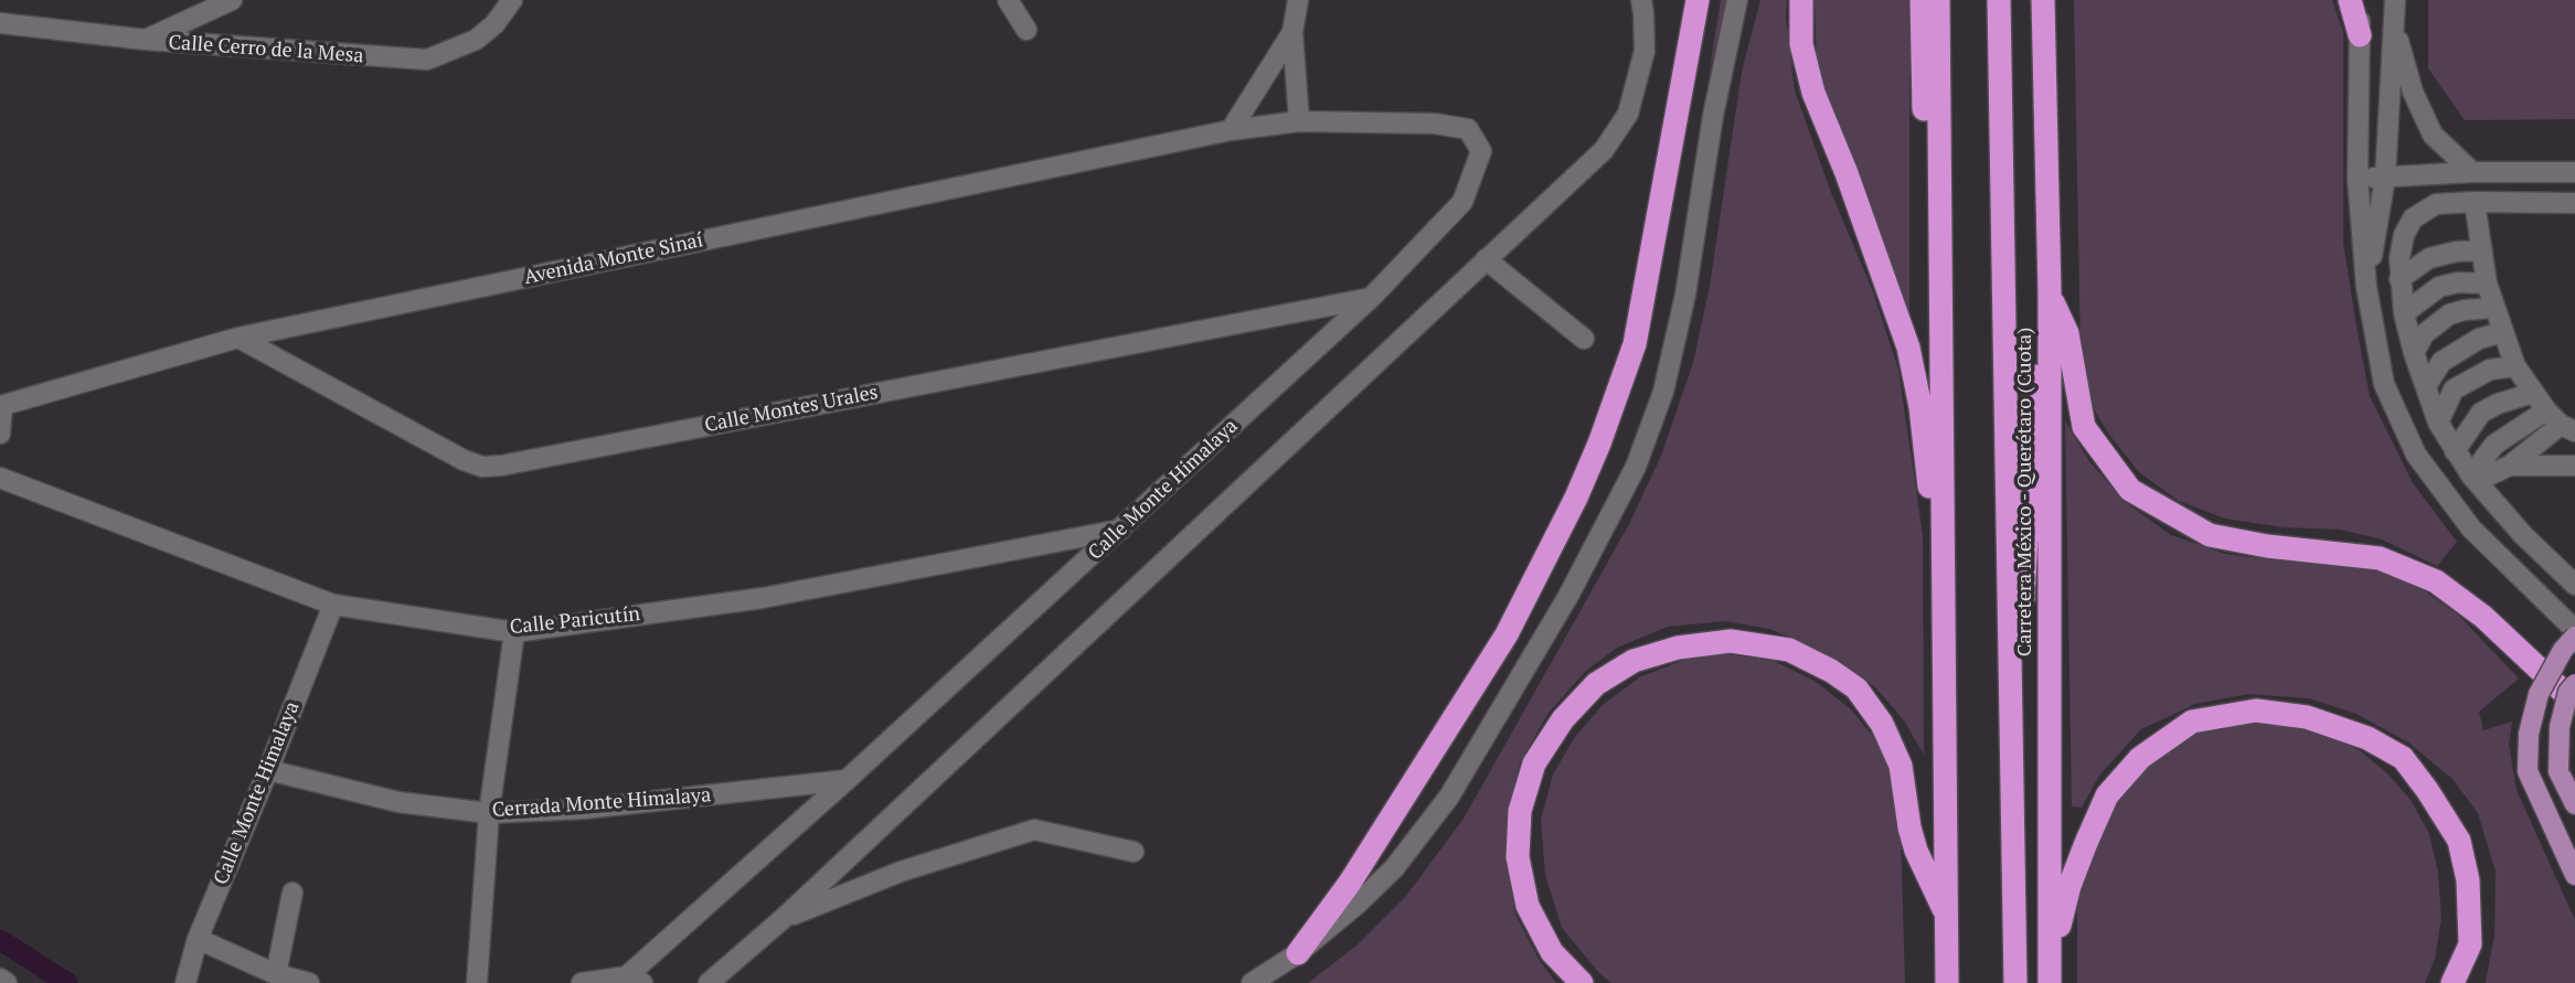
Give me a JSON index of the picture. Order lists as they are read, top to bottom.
{
  "streets": {
    "highway": ["Carretera México - Querétaro (Cuota)"],
    "street": [
      "Calle Cerro de la Mesa",
      "Avenida Monte Sinaí",
      "Calle Montes Urales",
      "Calle Monte Himalaya",
      "Calle Paricutín",
      "Cerrada Monte Himalaya"
    ]
  },
  "crossings": [
    ["Avenida Monte Sinaí", "Calle Montes Urales"],
    ["Avenida Monte Sinaí", "Calle Monte Himalaya"],
    ["Calle Montes Urales", "Calle Monte Himalaya"],
    ["Calle Monte Himalaya", "Calle Paricutín"],
    ["Calle Monte Himalaya", "Cerrada Monte Himalaya"]
  ]
}
